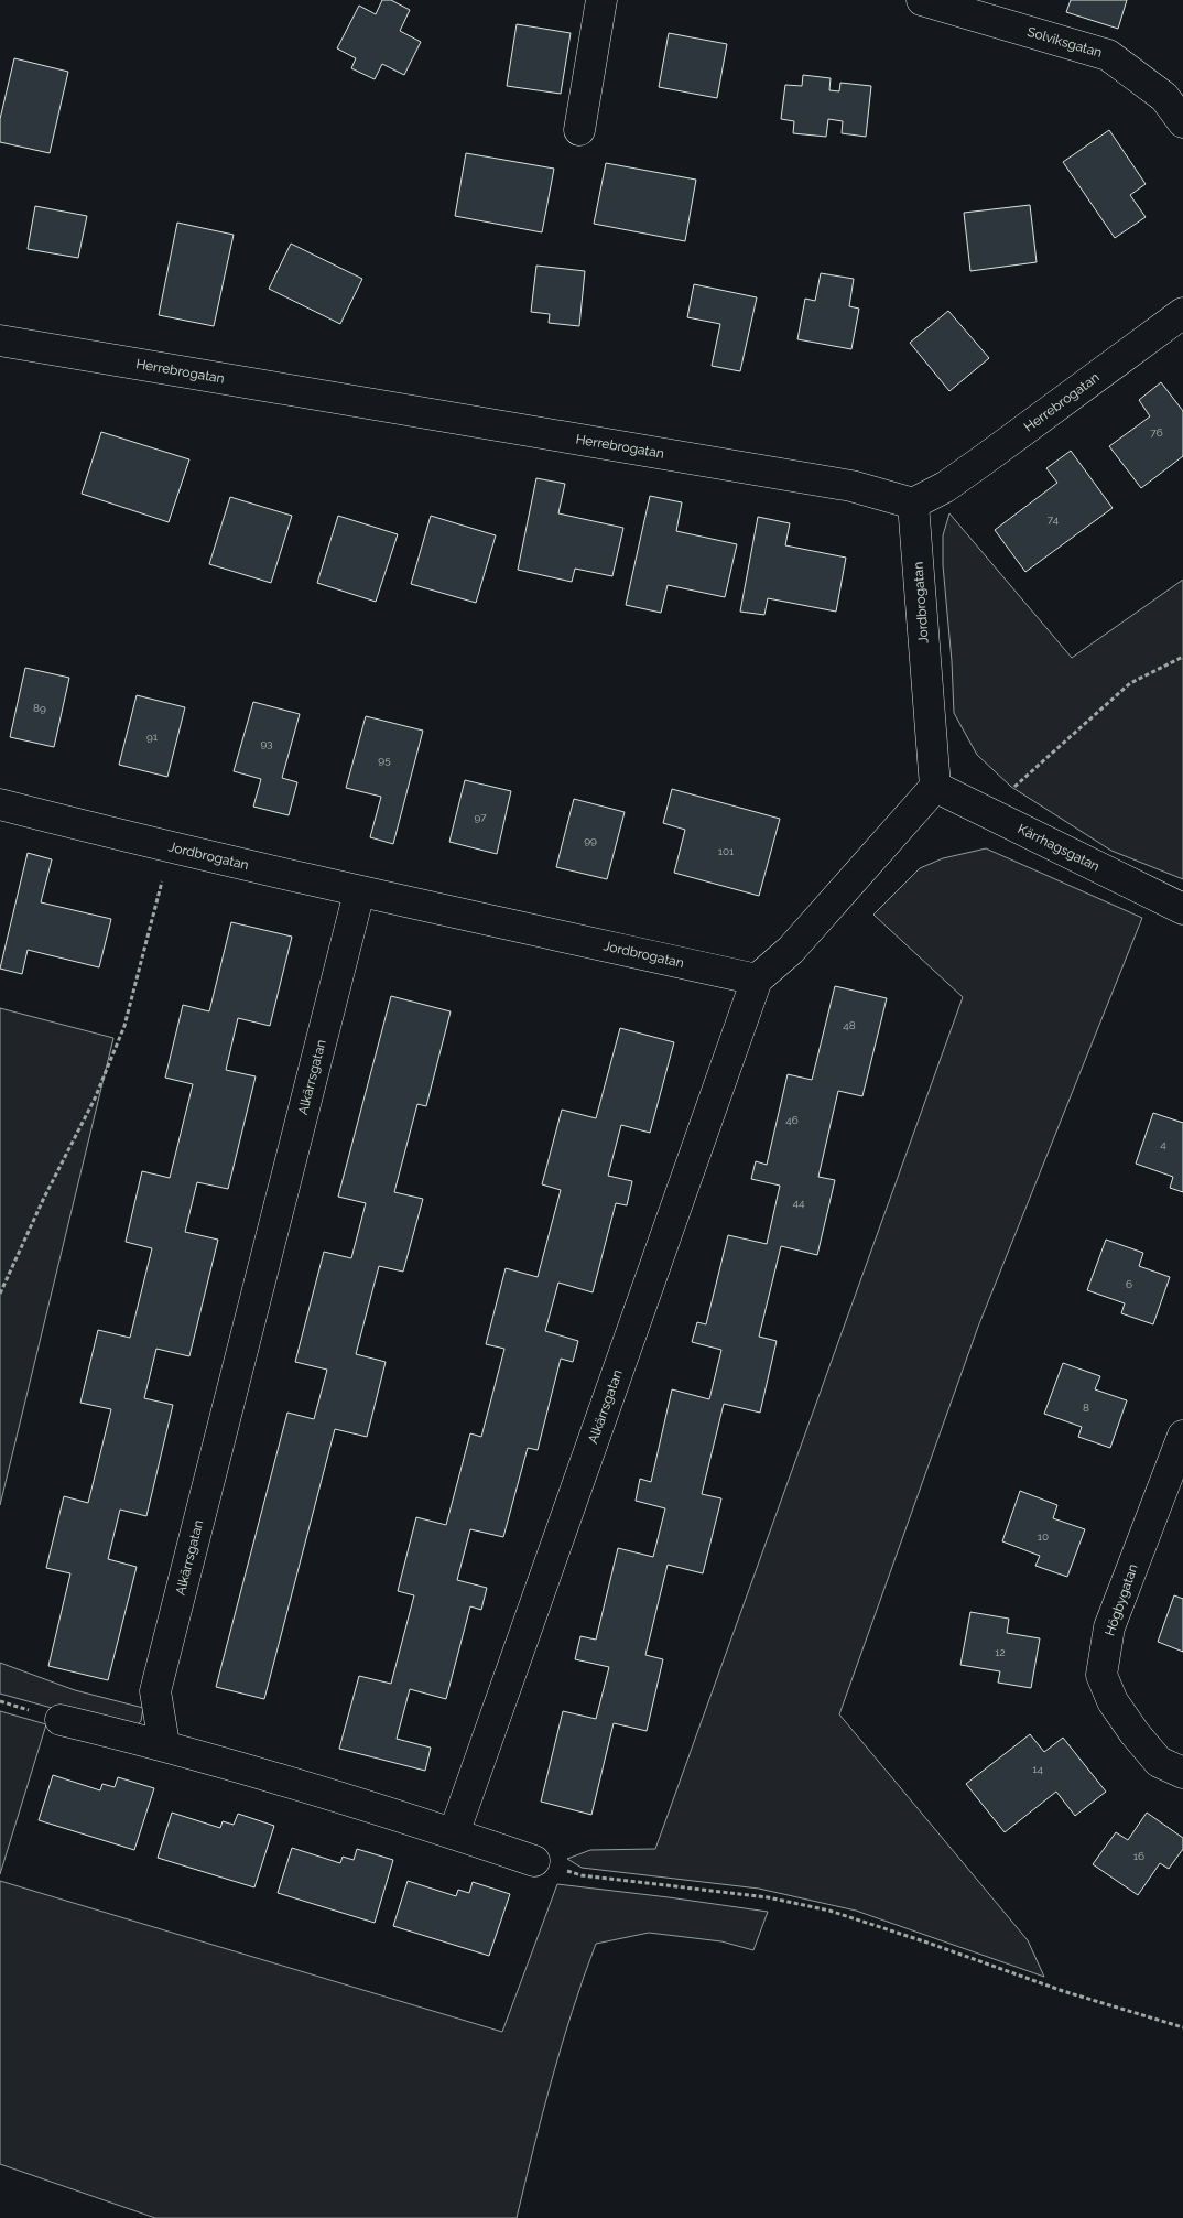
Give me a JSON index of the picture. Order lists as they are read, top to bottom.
{
  "streets": {
    "street": [
      "Solviksgatan",
      "Herrebrogatan",
      "Jordbrogatan",
      "Kärrhagsgatan",
      "Alkärrsgatan",
      "Högbygatan"
    ]
  },
  "crossings": [
    ["Herrebrogatan", "Jordbrogatan"],
    ["Jordbrogatan", "Kärrhagsgatan"],
    ["Jordbrogatan", "Alkärrsgatan"]
  ],
  "house_numbers": [
    "76",
    "74",
    "89",
    "91",
    "93",
    "95",
    "97",
    "99",
    "101",
    "48",
    "46",
    "4",
    "44",
    "6",
    "8",
    "10",
    "12",
    "14",
    "16"
  ]
}
